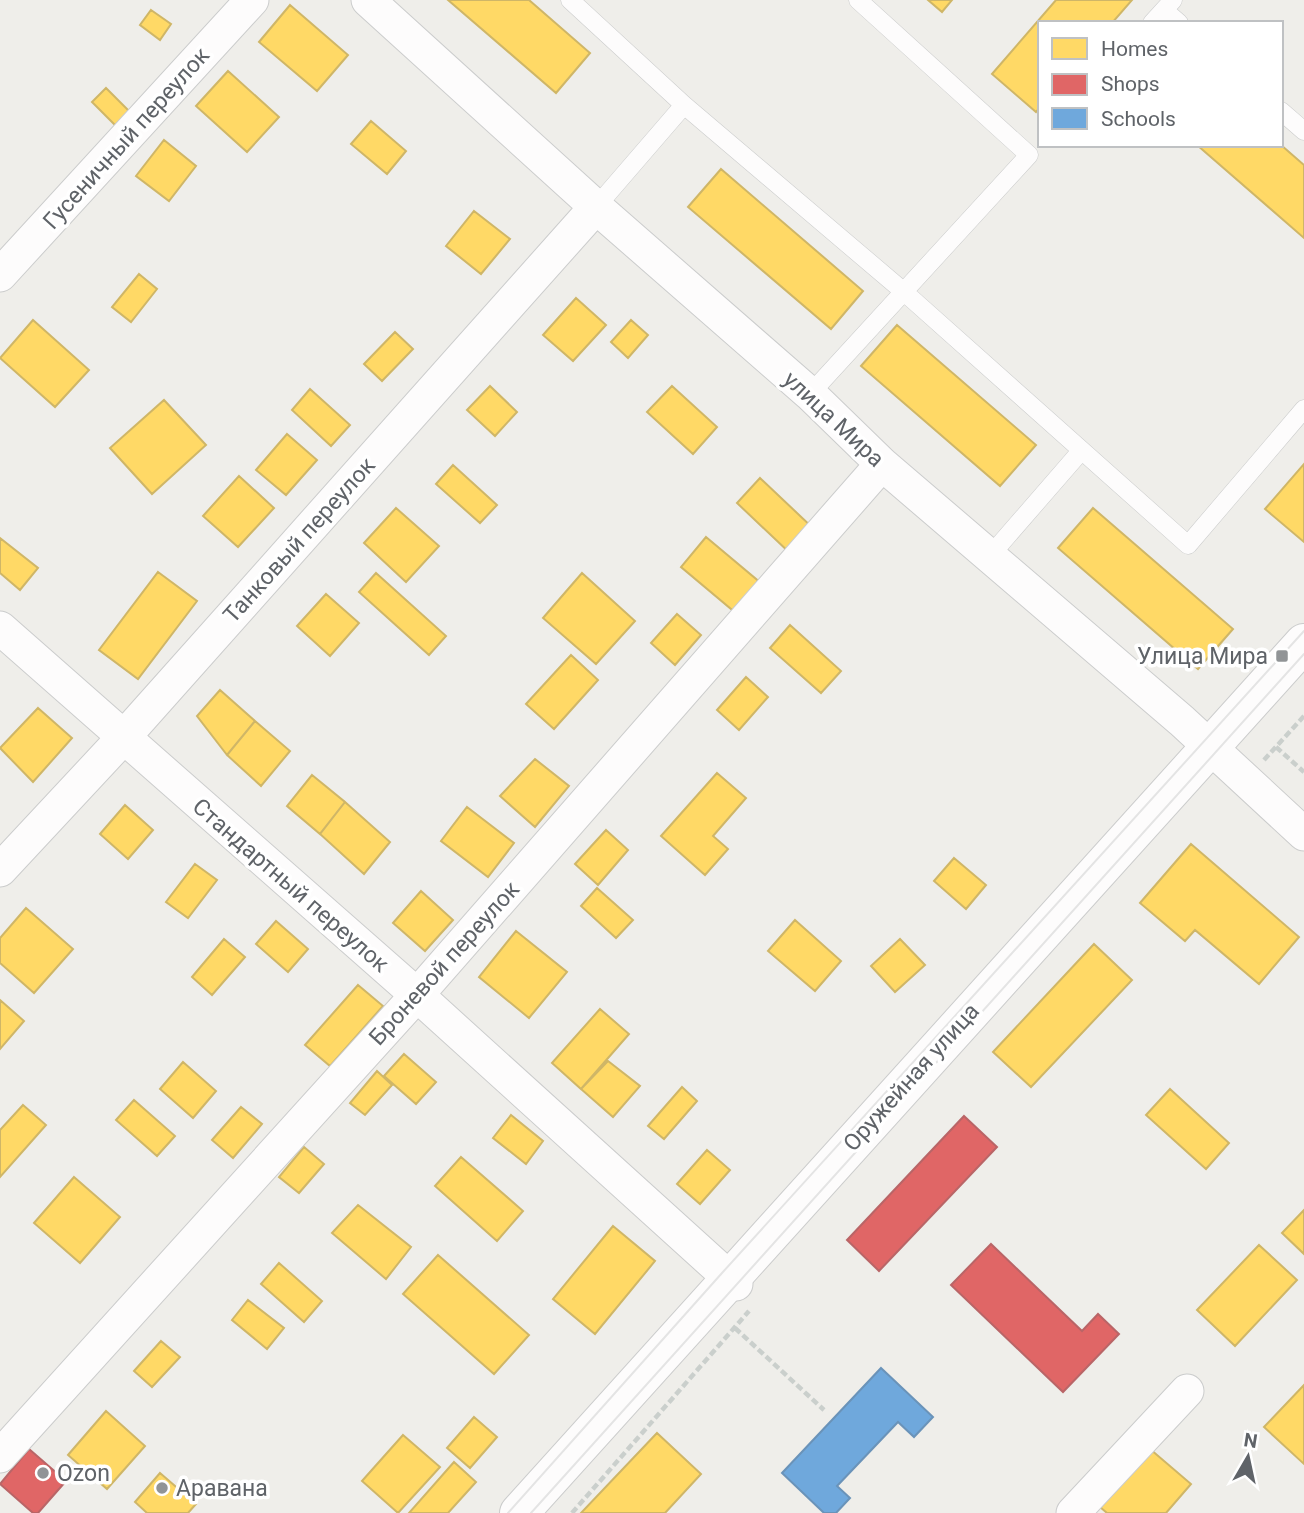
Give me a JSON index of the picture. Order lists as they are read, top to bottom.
{
  "streets": {
    "street": [
      "Гусеничный переулок",
      "улица Мира",
      "Танковый переулок",
      "Стандартный переулок",
      "Броневой переулок",
      "Оружейная улица"
    ]
  },
  "crossings": [
    ["улица Мира", "Танковый переулок"],
    ["улица Мира", "Броневой переулок"],
    ["улица Мира", "Оружейная улица"],
    ["Танковый переулок", "Стандартный переулок"],
    ["Стандартный переулок", "Броневой переулок"],
    ["Стандартный переулок", "Оружейная улица"]
  ],
  "places": {
    "transit": ["Улица Мира"],
    "other": ["Ozon", "Аравана"]
  },
  "legend": ["Homes", "Shops", "Schools"],
  "north": "top"
}
